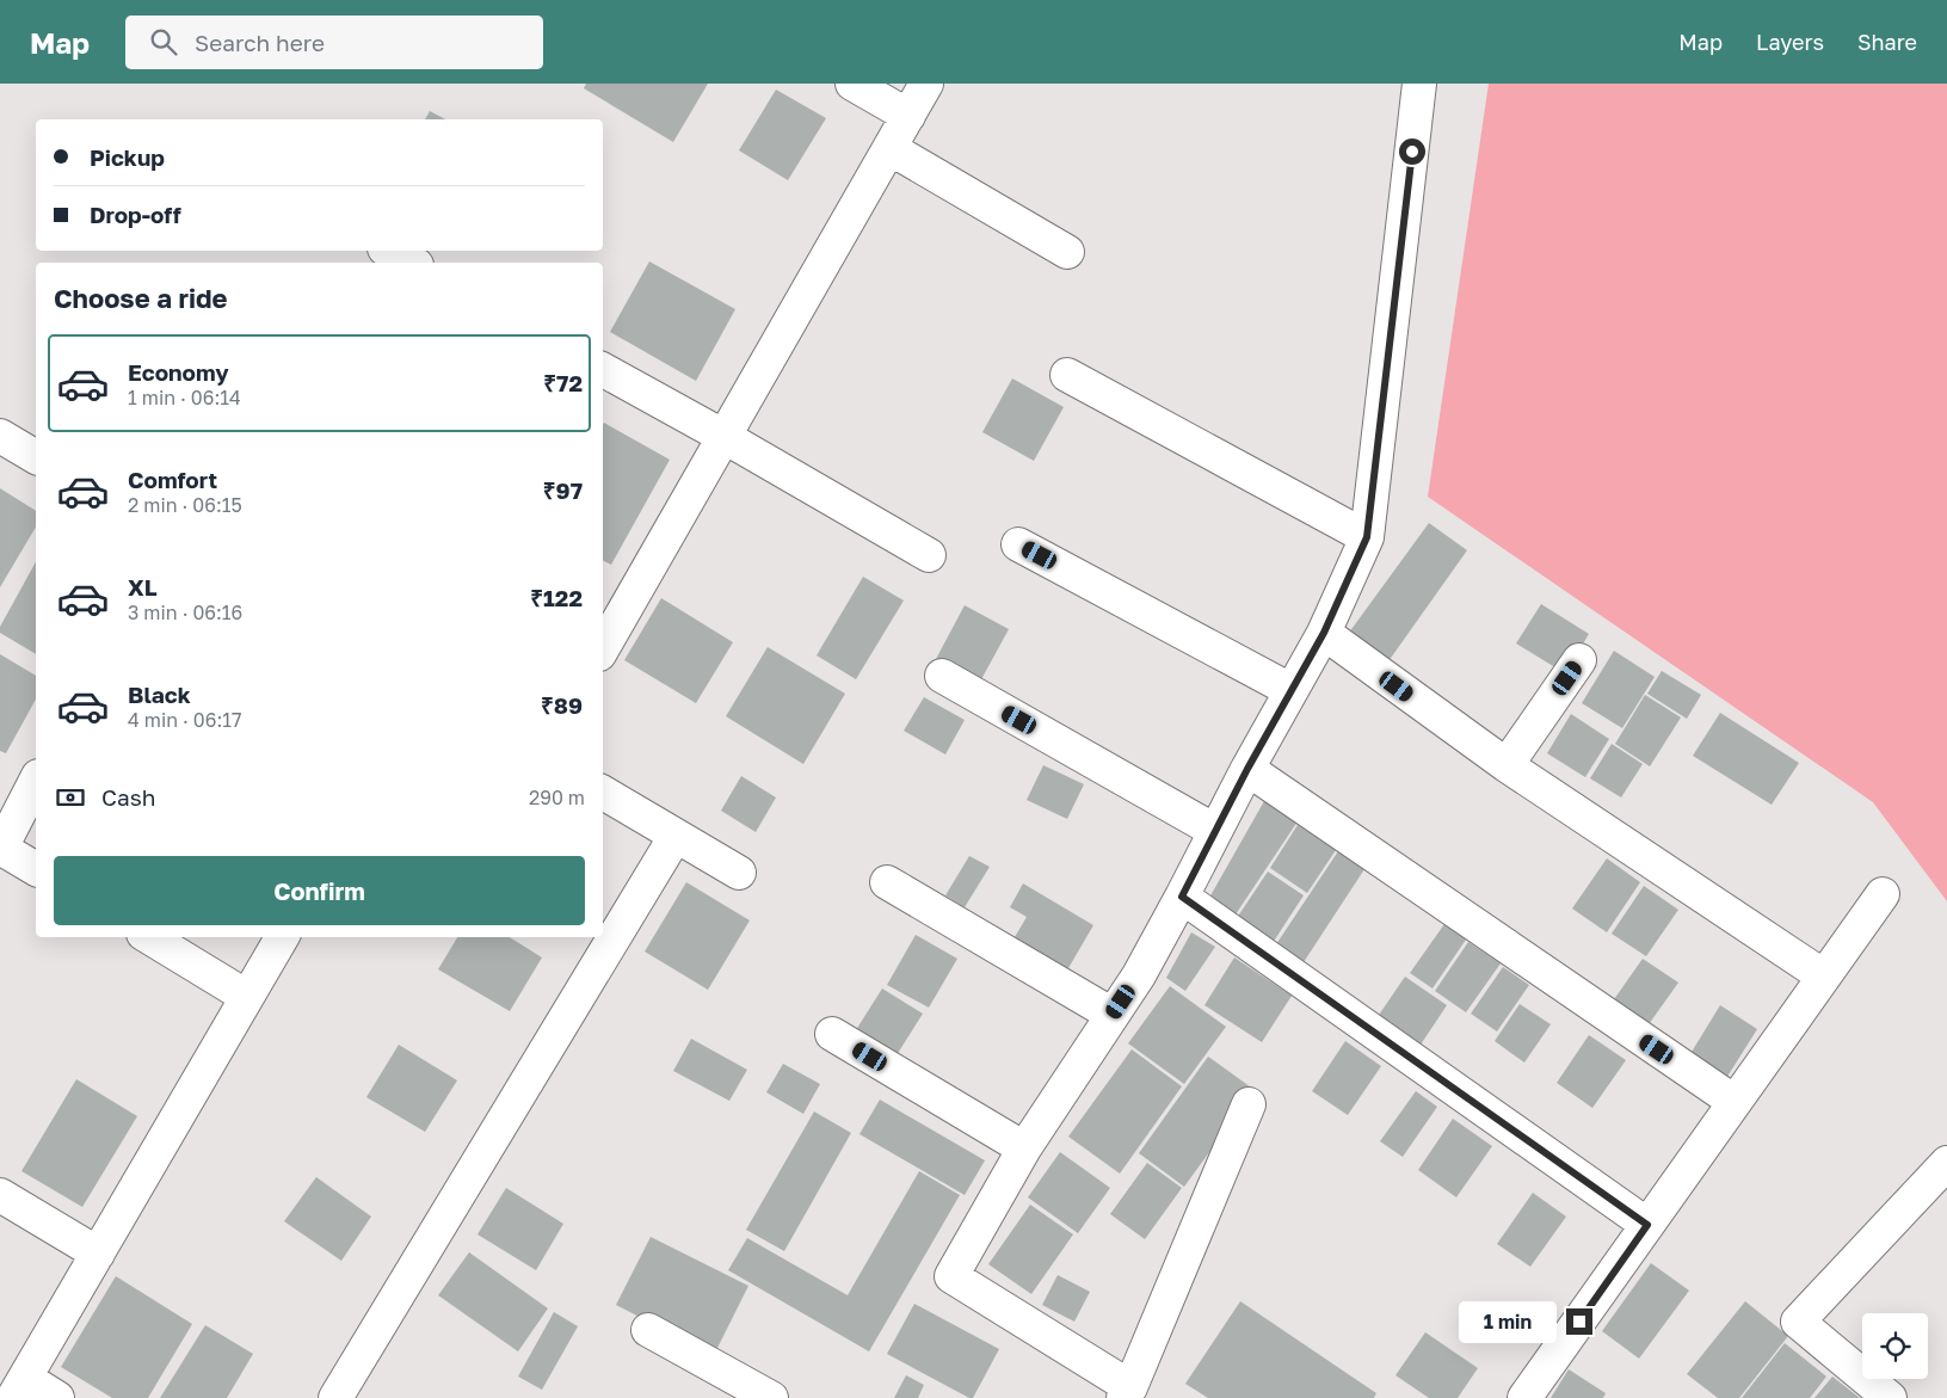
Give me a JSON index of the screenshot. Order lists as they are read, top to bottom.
{
  "page": {
    "header": "Map",
    "search": "Search here",
    "nav": ["Map", "Layers", "Share"],
    "banner": ["Pickup", "Drop-off"],
    "heading": "Choose a ride",
    "list": [
      {
        "name": "Economy",
        "note": "1 min · 06:14",
        "value": "₹72"
      },
      {
        "name": "Comfort",
        "note": "2 min · 06:15",
        "value": "₹97"
      },
      {
        "name": "XL",
        "note": "3 min · 06:16",
        "value": "₹122"
      },
      {
        "name": "Black",
        "note": "4 min · 06:17",
        "value": "₹89"
      }
    ],
    "pay": ["Cash", "290 m"],
    "buttons": "Confirm",
    "bubble": "1 min"
  }
}
